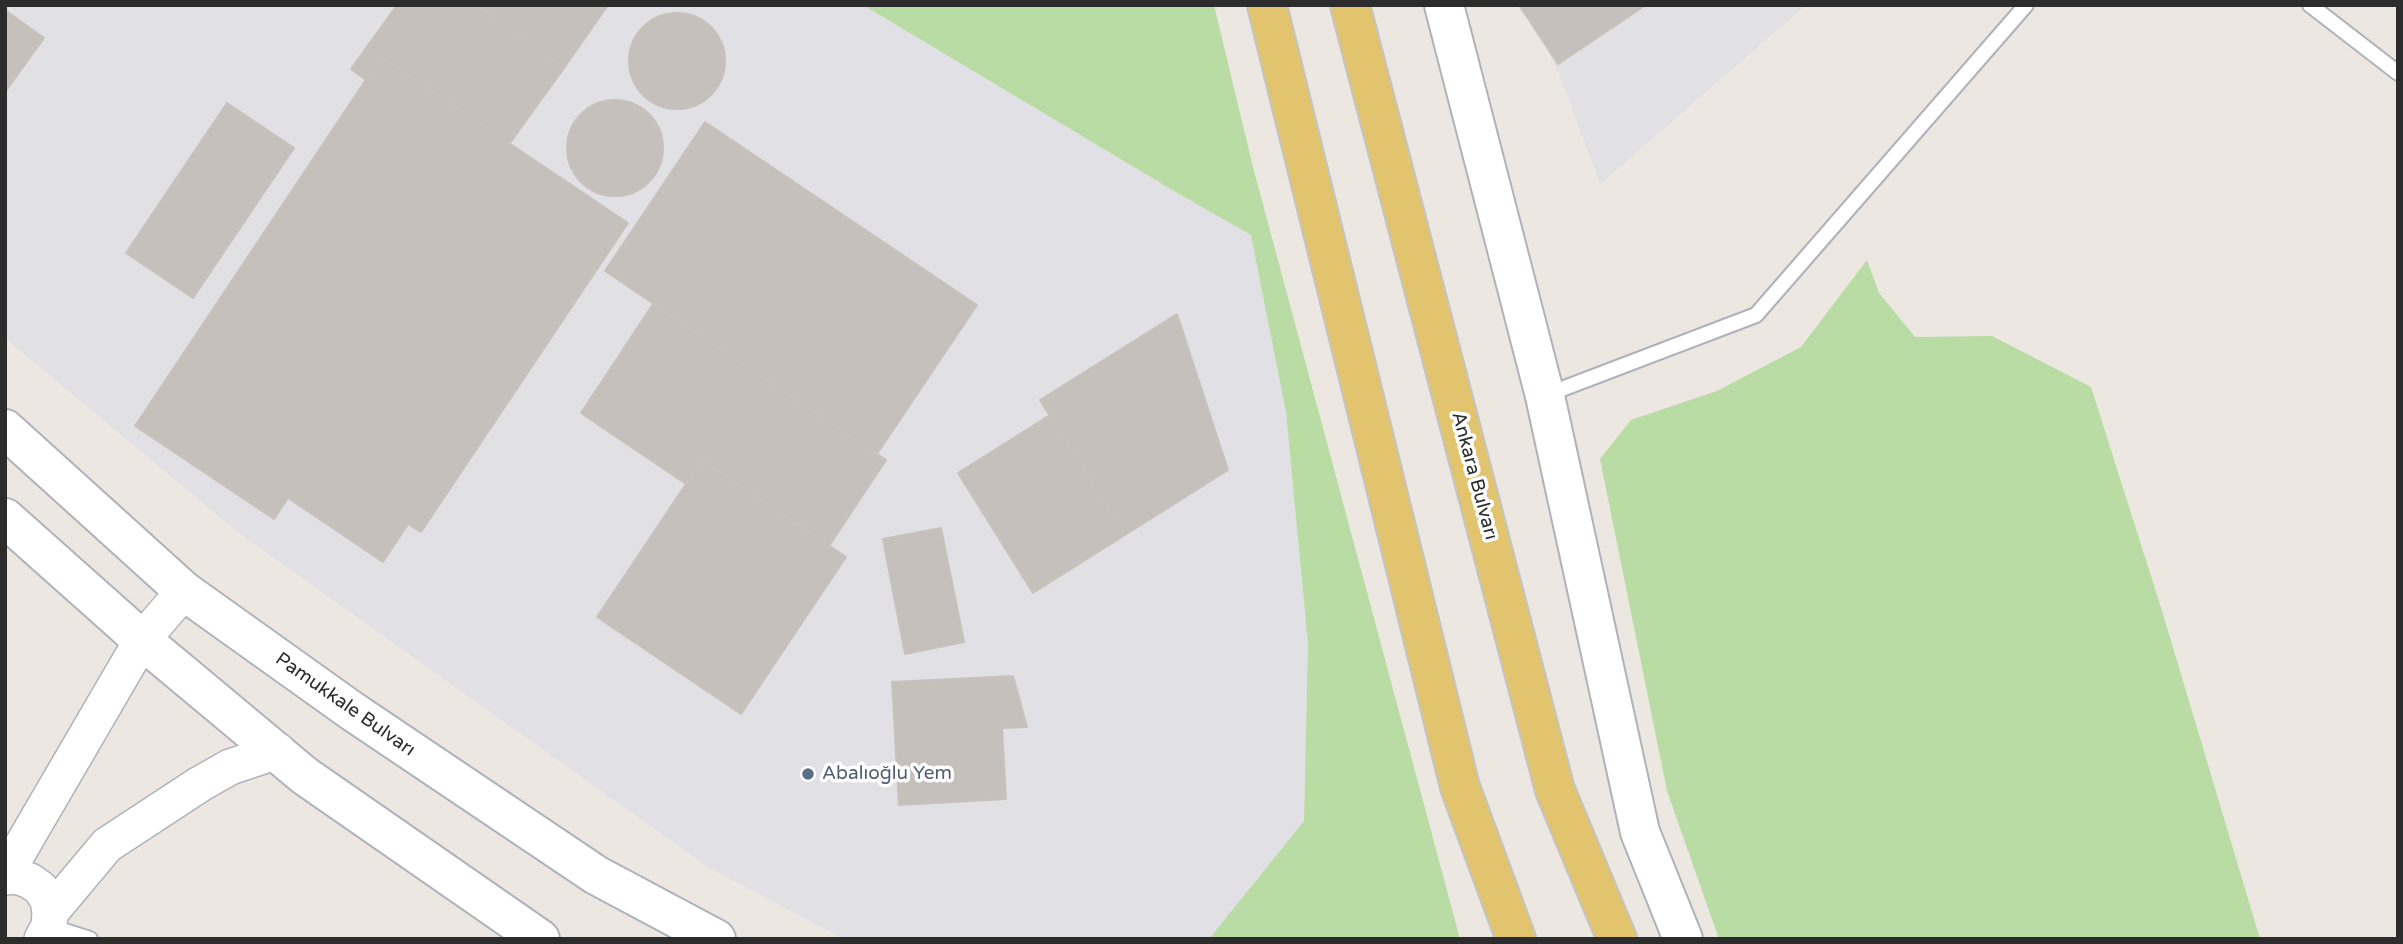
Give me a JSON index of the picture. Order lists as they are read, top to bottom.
{
  "streets": {
    "main road": ["Ankara Bulvarı", "Pamukkale Bulvarı"]
  },
  "places": ["Abalıoğlu Yem"]
}
